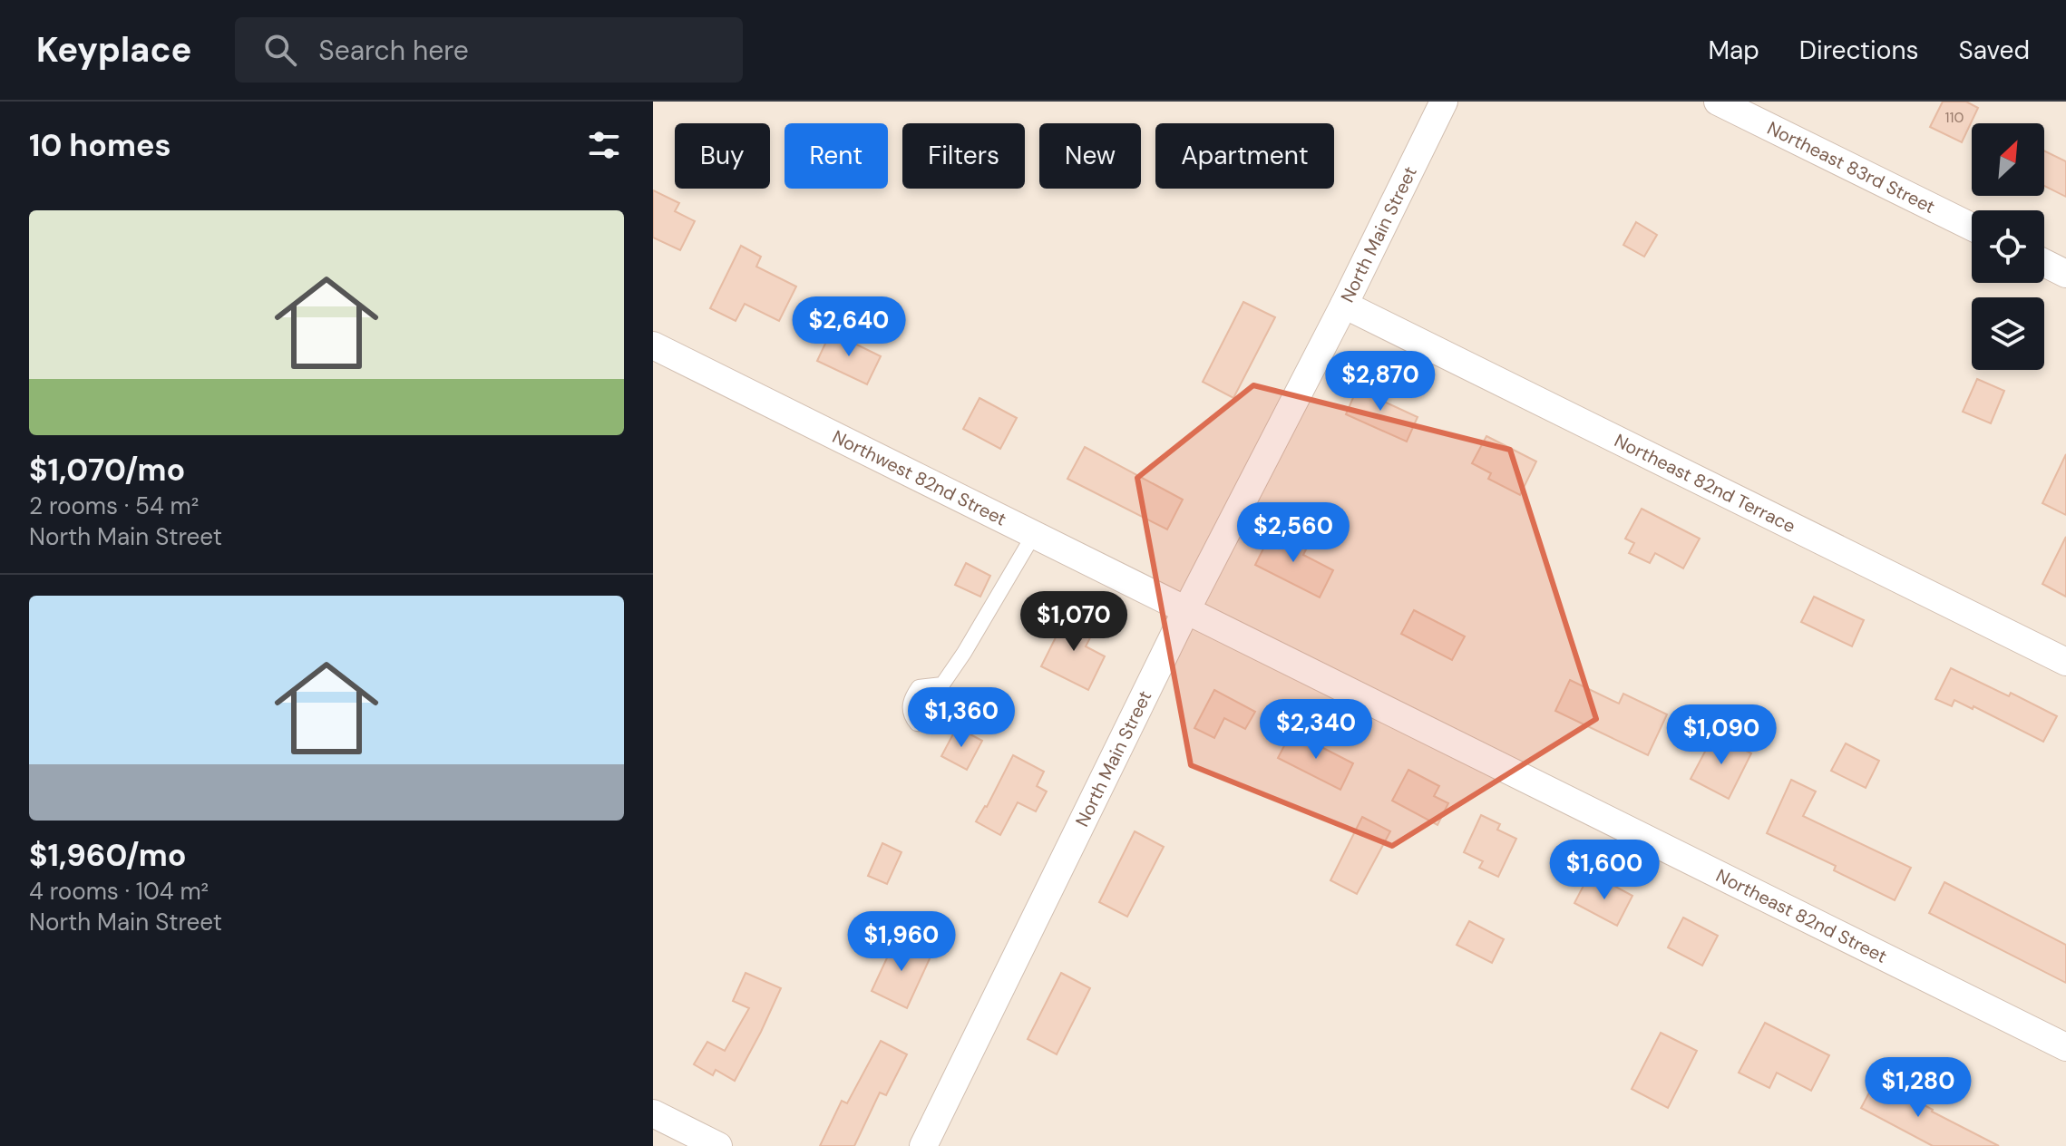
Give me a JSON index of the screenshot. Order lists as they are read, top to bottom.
{
  "streets": {
    "street": [
      "Northeast 83rd Street",
      "North Main Street",
      "Northwest 82nd Street",
      "Northeast 82nd Terrace",
      "Northeast 82nd Street"
    ]
  },
  "crossings": [
    ["North Main Street", "Northwest 82nd Street"],
    ["North Main Street", "Northeast 82nd Terrace"],
    ["North Main Street", "Northeast 82nd Street"],
    ["Northwest 82nd Street", "Northeast 82nd Street"]
  ],
  "house_numbers": ["110"],
  "north": "top right",
  "page": {
    "header": "Keyplace",
    "search": "Search here",
    "nav": ["Map", "Directions", "Saved"],
    "heading": "10 homes",
    "chip": [
      "Buy",
      "Rent",
      "Filters",
      "New",
      "Apartment"
    ],
    "list": [
      {
        "name": "$1,070/mo",
        "note": "2 rooms · 54 m² · North Main Street"
      },
      {
        "name": "$1,960/mo",
        "note": "4 rooms · 104 m² · North Main Street"
      }
    ],
    "price": [
      "$2,640",
      "$2,870",
      "$2,560",
      "$1,070",
      "$1,360",
      "$2,340",
      "$1,090",
      "$1,600",
      "$1,960",
      "$1,280"
    ]
  }
}
